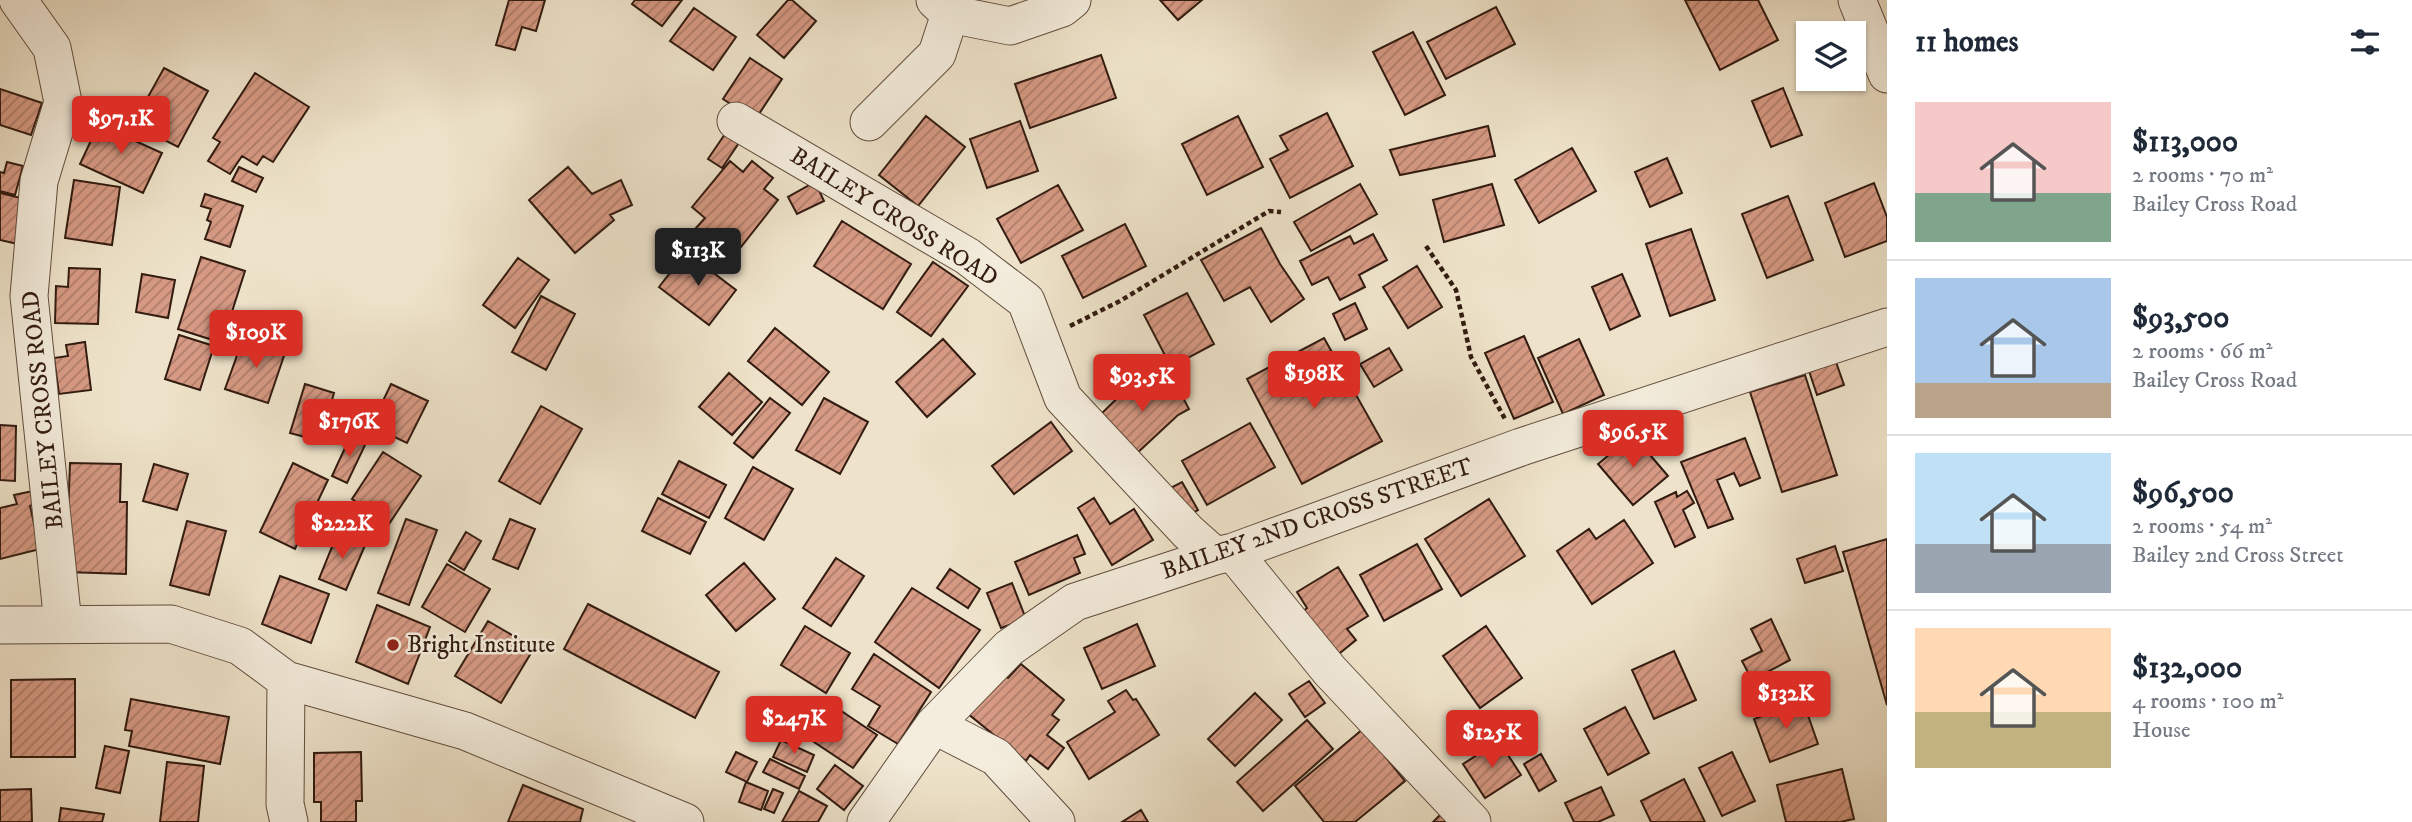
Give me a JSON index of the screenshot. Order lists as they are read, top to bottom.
{
  "streets": {
    "street": ["BAILEY CROSS ROAD", "BAILEY 2ND CROSS STREET"]
  },
  "crossings": [
    ["BAILEY CROSS ROAD", "BAILEY 2ND CROSS STREET"]
  ],
  "places": ["Bright Institute"],
  "page": {
    "heading": "11 homes",
    "list": [
      {
        "name": "$113,000",
        "note": "2 rooms · 70 m² · Bailey Cross Road"
      },
      {
        "name": "$93,500",
        "note": "2 rooms · 66 m² · Bailey Cross Road"
      },
      {
        "name": "$96,500",
        "note": "2 rooms · 54 m² · Bailey 2nd Cross Street"
      },
      {
        "name": "$132,000",
        "note": "4 rooms · 100 m² · House"
      }
    ],
    "price": [
      "$97.1K",
      "$113K",
      "$109K",
      "$198K",
      "$93.5K",
      "$176K",
      "$96.5K",
      "$222K",
      "$132K",
      "$247K",
      "$125K"
    ]
  }
}
